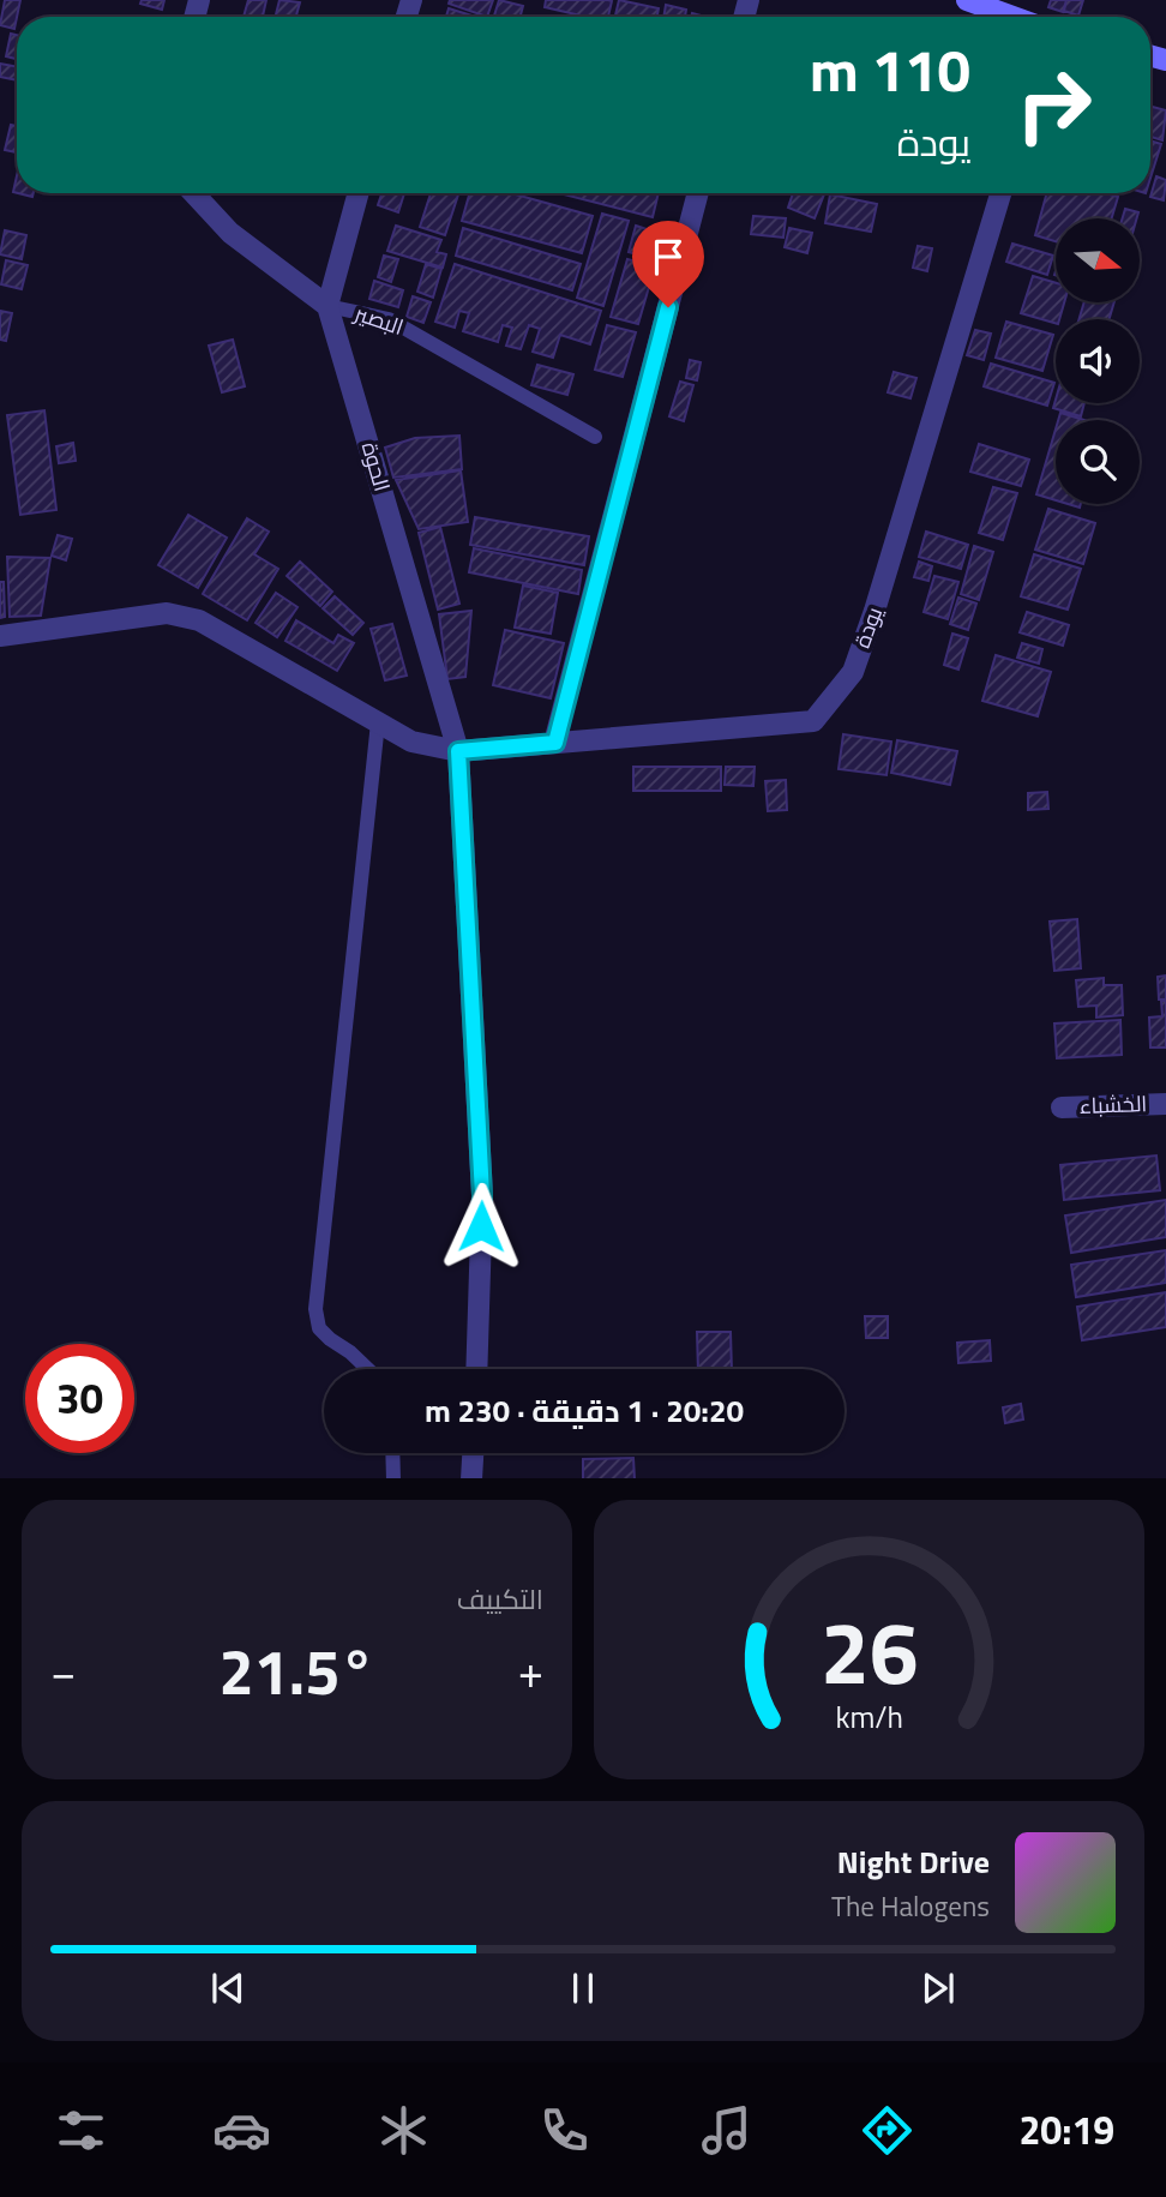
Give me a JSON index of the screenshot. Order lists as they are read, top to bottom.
{
  "streets": {
    "street": [
      "البصير",
      "الحوة",
      "يودة",
      "الخشباء"
    ]
  },
  "crossings": [
    ["البصير", "الحوة"],
    ["الحوة", "يودة"]
  ],
  "north": "right",
  "page": {
    "turn": ["110 m", "يودة"],
    "limit": "30",
    "trip": "20:20 · 1 دقيقة · 230 m",
    "tile": "التكييف",
    "heat": ["−", "21.5°", "+"],
    "song": ["Night Drive", "The Halogens"],
    "tabs": "20:19",
    "gauge": ["26", "km/h"]
  }
}
